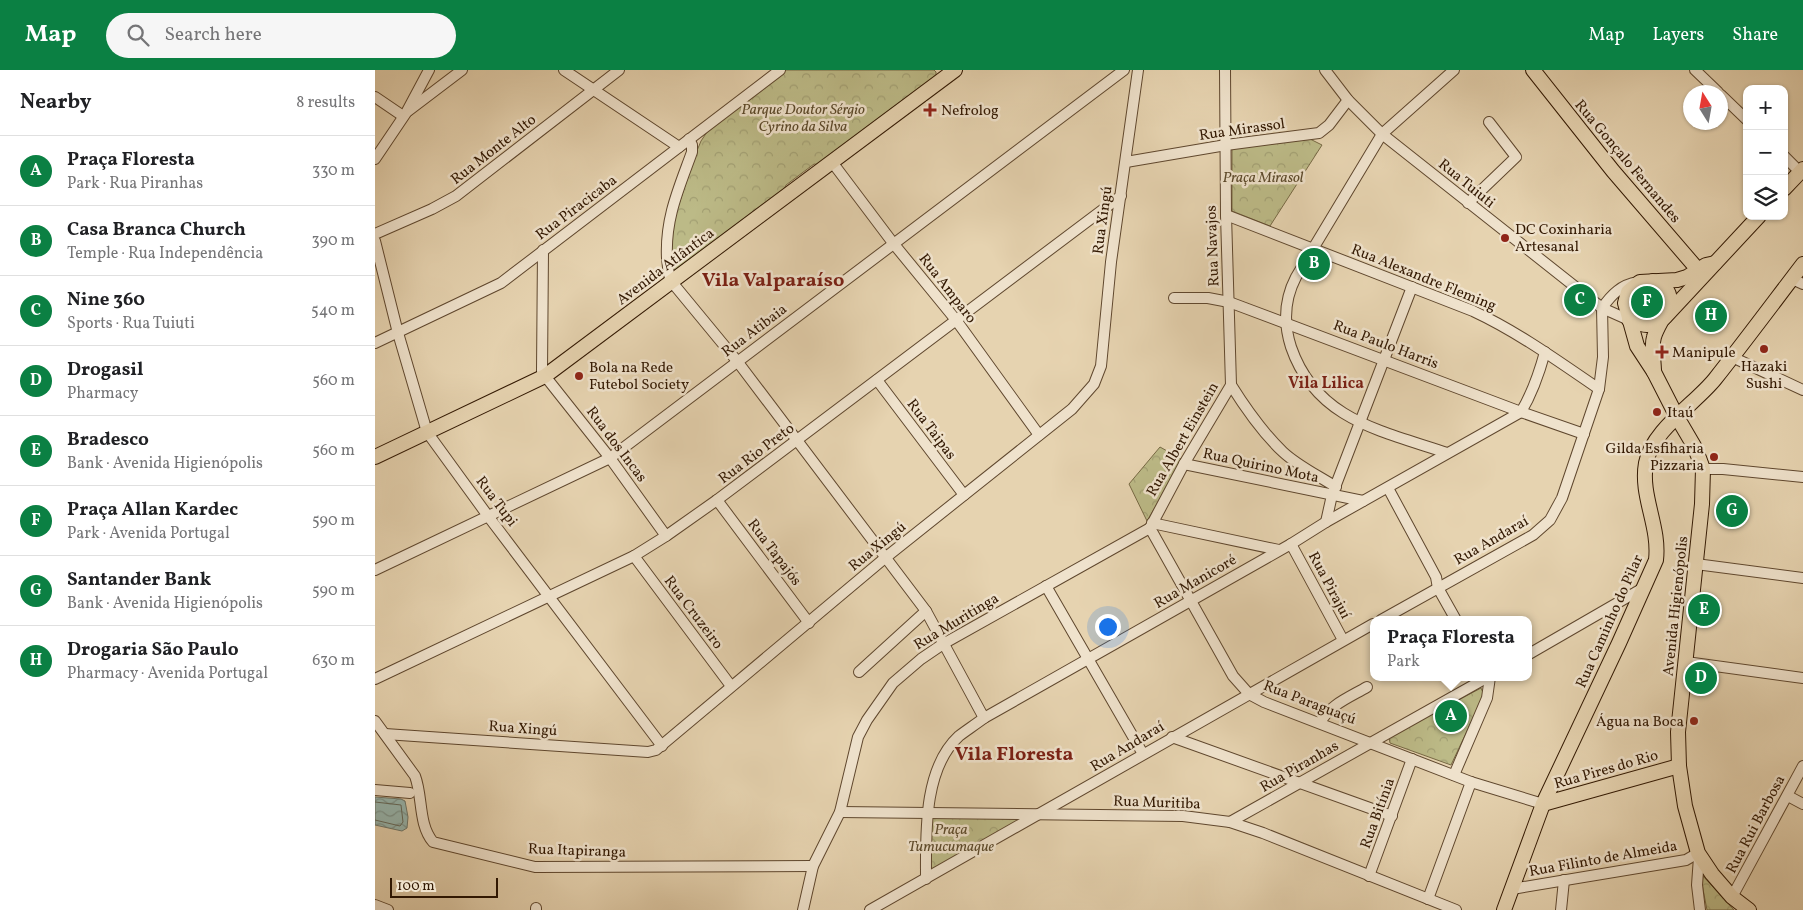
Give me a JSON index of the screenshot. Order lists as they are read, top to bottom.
{
  "streets": {
    "main road": [
      "Rua Gonçalo Fernandes",
      "Avenida Atlântica",
      "Avenida Higienópolis",
      "Rua Caminho do Pilar",
      "Rua Pires do Rio"
    ],
    "street": [
      "Rua Mirassol",
      "Rua Monte Alto",
      "Rua Tuiuti",
      "Rua Piracicaba",
      "Rua Xingú",
      "Rua Navajos",
      "Rua Alexandre Fleming",
      "Rua Amparo",
      "Rua Atibaia",
      "Rua Paulo Harris",
      "Rua Taipas",
      "Rua Albert Einstein",
      "Rua dos Incas",
      "Rua Rio Preto",
      "Rua Quirino Mota",
      "Rua Tupi",
      "Rua Andaraí",
      "Rua Tapajós",
      "Rua Manicoré",
      "Rua Pirajuí",
      "Rua Cruzeiro",
      "Rua Muritinga",
      "Rua Paraguaçú",
      "Rua Piranhas",
      "Rua Muritiba",
      "Rua Bitínia",
      "Rua Rui Barbosa",
      "Rua Itapiranga",
      "Rua Filinto de Almeida"
    ]
  },
  "crossings": [
    ["Rua Mirassol", "Rua Tuiuti"],
    ["Rua Mirassol", "Rua Xingú"],
    ["Rua Mirassol", "Rua Navajos"],
    ["Rua Tuiuti", "Rua Andaraí"],
    ["Rua Tuiuti", "Avenida Higienópolis"],
    ["Rua Piracicaba", "Rua Tupi"],
    ["Rua Xingú", "Rua Amparo"],
    ["Rua Xingú", "Rua Taipas"],
    ["Rua Xingú", "Rua Rio Preto"],
    ["Rua Xingú", "Rua Tupi"],
    ["Rua Xingú", "Rua Tapajós"],
    ["Rua Xingú", "Rua Cruzeiro"],
    ["Rua Xingú", "Rua Itapiranga"],
    ["Rua Navajos", "Rua Alexandre Fleming"],
    ["Rua Navajos", "Rua Paulo Harris"],
    ["Rua Navajos", "Rua Albert Einstein"],
    ["Avenida Atlântica", "Rua Amparo"],
    ["Avenida Atlântica", "Rua dos Incas"],
    ["Avenida Atlântica", "Rua Tupi"],
    ["Rua Alexandre Fleming", "Rua Andaraí"],
    ["Rua Amparo", "Rua Atibaia"],
    ["Rua Amparo", "Rua Rio Preto"],
    ["Rua Atibaia", "Rua dos Incas"],
    ["Rua Atibaia", "Rua Tupi"],
    ["Rua Paulo Harris", "Rua Albert Einstein"],
    ["Rua Paulo Harris", "Rua Andaraí"],
    ["Rua Paulo Harris", "Rua Manicoré"],
    ["Rua Taipas", "Rua Rio Preto"],
    ["Rua Albert Einstein", "Rua Quirino Mota"],
    ["Rua Albert Einstein", "Rua Muritinga"],
    ["Rua Albert Einstein", "Rua Paraguaçú"],
    ["Rua dos Incas", "Rua Rio Preto"],
    ["Rua Rio Preto", "Rua Tupi"],
    ["Rua Rio Preto", "Rua Tapajós"],
    ["Rua Rio Preto", "Rua Cruzeiro"],
    ["Rua Quirino Mota", "Rua Manicoré"],
    ["Rua Andaraí", "Rua Manicoré"],
    ["Rua Andaraí", "Rua Pirajuí"],
    ["Rua Andaraí", "Rua Paraguaçú"],
    ["Rua Andaraí", "Rua Muritiba"],
    ["Rua Manicoré", "Rua Pirajuí"],
    ["Rua Manicoré", "Rua Paraguaçú"],
    ["Rua Manicoré", "Rua Muritiba"],
    ["Avenida Higienópolis", "Rua Caminho do Pilar"],
    ["Avenida Higienópolis", "Rua Pires do Rio"],
    ["Avenida Higienópolis", "Rua Filinto de Almeida"],
    ["Rua Muritinga", "Rua Paraguaçú"],
    ["Rua Muritinga", "Rua Muritiba"],
    ["Rua Muritinga", "Rua Itapiranga"],
    ["Rua Caminho do Pilar", "Rua Paraguaçú"],
    ["Rua Caminho do Pilar", "Rua Pires do Rio"],
    ["Rua Caminho do Pilar", "Rua Filinto de Almeida"],
    ["Rua Paraguaçú", "Rua Piranhas"],
    ["Rua Paraguaçú", "Rua Pires do Rio"],
    ["Rua Paraguaçú", "Rua Bitínia"],
    ["Rua Piranhas", "Rua Muritiba"],
    ["Rua Muritiba", "Rua Bitínia"]
  ],
  "districts": ["Vila Valparaíso", "Vila Lilica", "Vila Floresta"],
  "parks": ["Parque Doutor Sérgio Cyrino da Silva", "Praça Mirasol", "Praça Tumucumaque"],
  "places": {
    "health": ["Nefrolog", "Manipule"],
    "other": [
      "DC Coxinharia Artesanal",
      "Hazaki Sushi",
      "Bola na Rede Futebol Society",
      "Itaú",
      "Gilda Esfiharia Pizzaria",
      "Água na Boca"
    ]
  },
  "scale_bar": "100 m",
  "north": "top",
  "page": {
    "header": "Map",
    "search": "Search here",
    "nav": ["Map", "Layers", "Share"],
    "heading": ["Nearby", "8 results"],
    "map_buttons": ["+", "−"],
    "list": [
      {
        "mark": "A",
        "name": "Praça Floresta",
        "note": "Park · Rua Piranhas",
        "value": "330 m"
      },
      {
        "mark": "B",
        "name": "Casa Branca Church",
        "note": "Temple · Rua Independência",
        "value": "390 m"
      },
      {
        "mark": "C",
        "name": "Nine 360",
        "note": "Sports · Rua Tuiuti",
        "value": "540 m"
      },
      {
        "mark": "D",
        "name": "Drogasil",
        "note": "Pharmacy",
        "value": "560 m"
      },
      {
        "mark": "E",
        "name": "Bradesco",
        "note": "Bank · Avenida Higienópolis",
        "value": "560 m"
      },
      {
        "mark": "F",
        "name": "Praça Allan Kardec",
        "note": "Park · Avenida Portugal",
        "value": "590 m"
      },
      {
        "mark": "G",
        "name": "Santander Bank",
        "note": "Bank · Avenida Higienópolis",
        "value": "590 m"
      },
      {
        "mark": "H",
        "name": "Drogaria São Paulo",
        "note": "Pharmacy · Avenida Portugal",
        "value": "630 m"
      }
    ],
    "pins": [
      "B",
      "C",
      "F",
      "H",
      "G",
      "E",
      "D",
      "A"
    ],
    "popup": ["Praça Floresta", "Park"],
    "scale": "100 m"
  }
}
